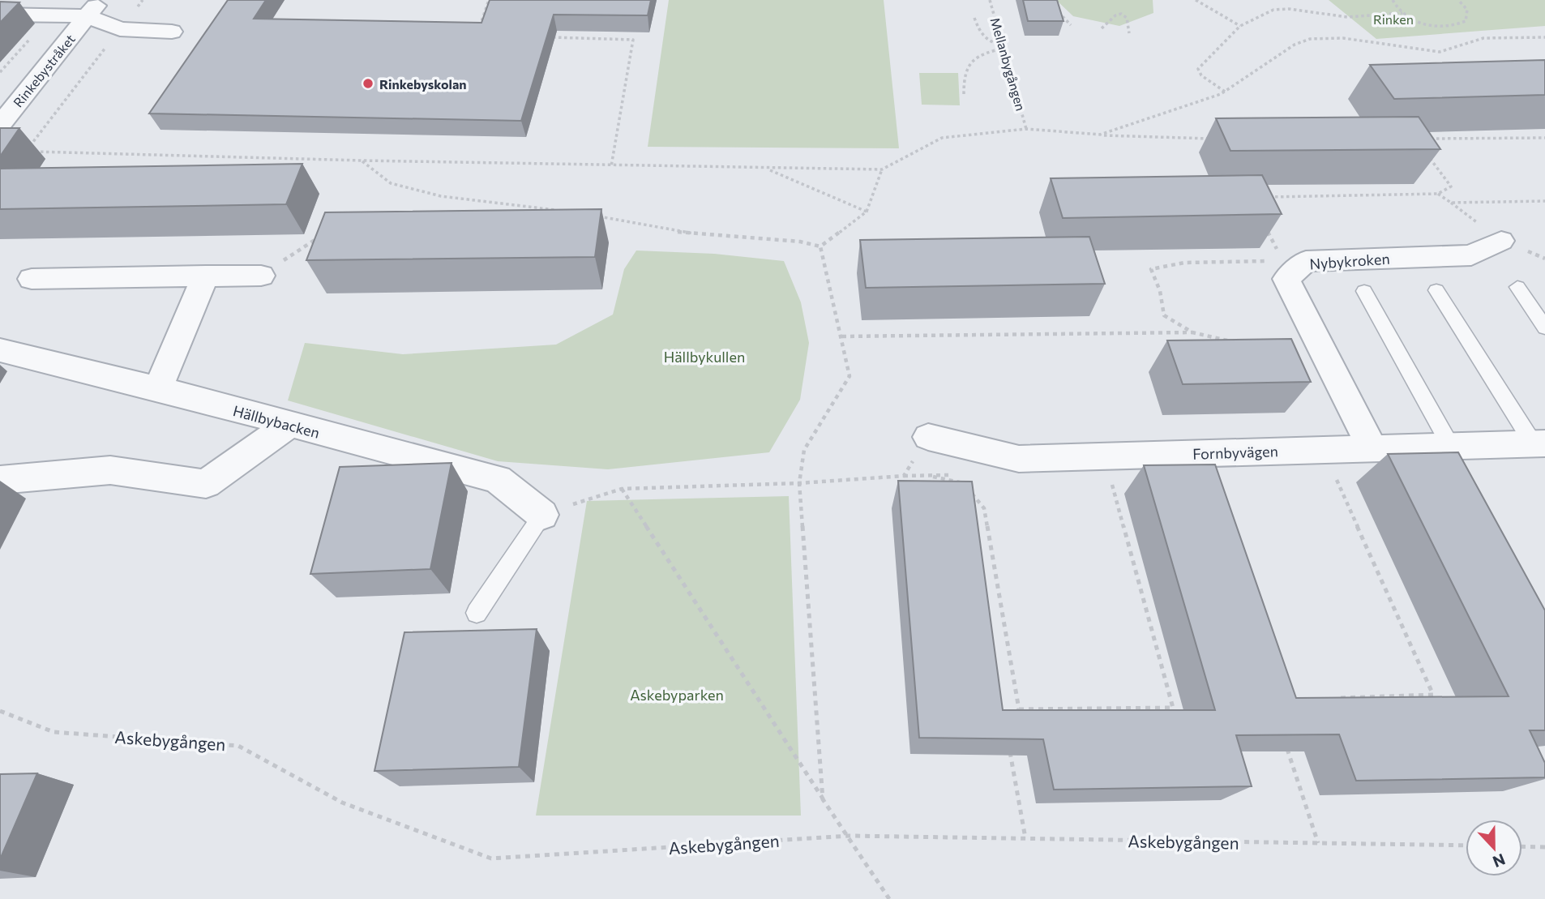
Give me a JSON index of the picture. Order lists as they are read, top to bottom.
{
  "streets": {
    "street": [
      "Rinkebystråket",
      "Nybykroken",
      "Hällbybacken",
      "Fornbyvägen"
    ],
    "path": ["Mellanbygången", "Askebygången"]
  },
  "crossings": [
    ["Nybykroken", "Fornbyvägen"]
  ],
  "parks": ["Rinken", "Hällbykullen", "Askebyparken"],
  "places": ["Rinkebyskolan"],
  "north": "bottom"
}
